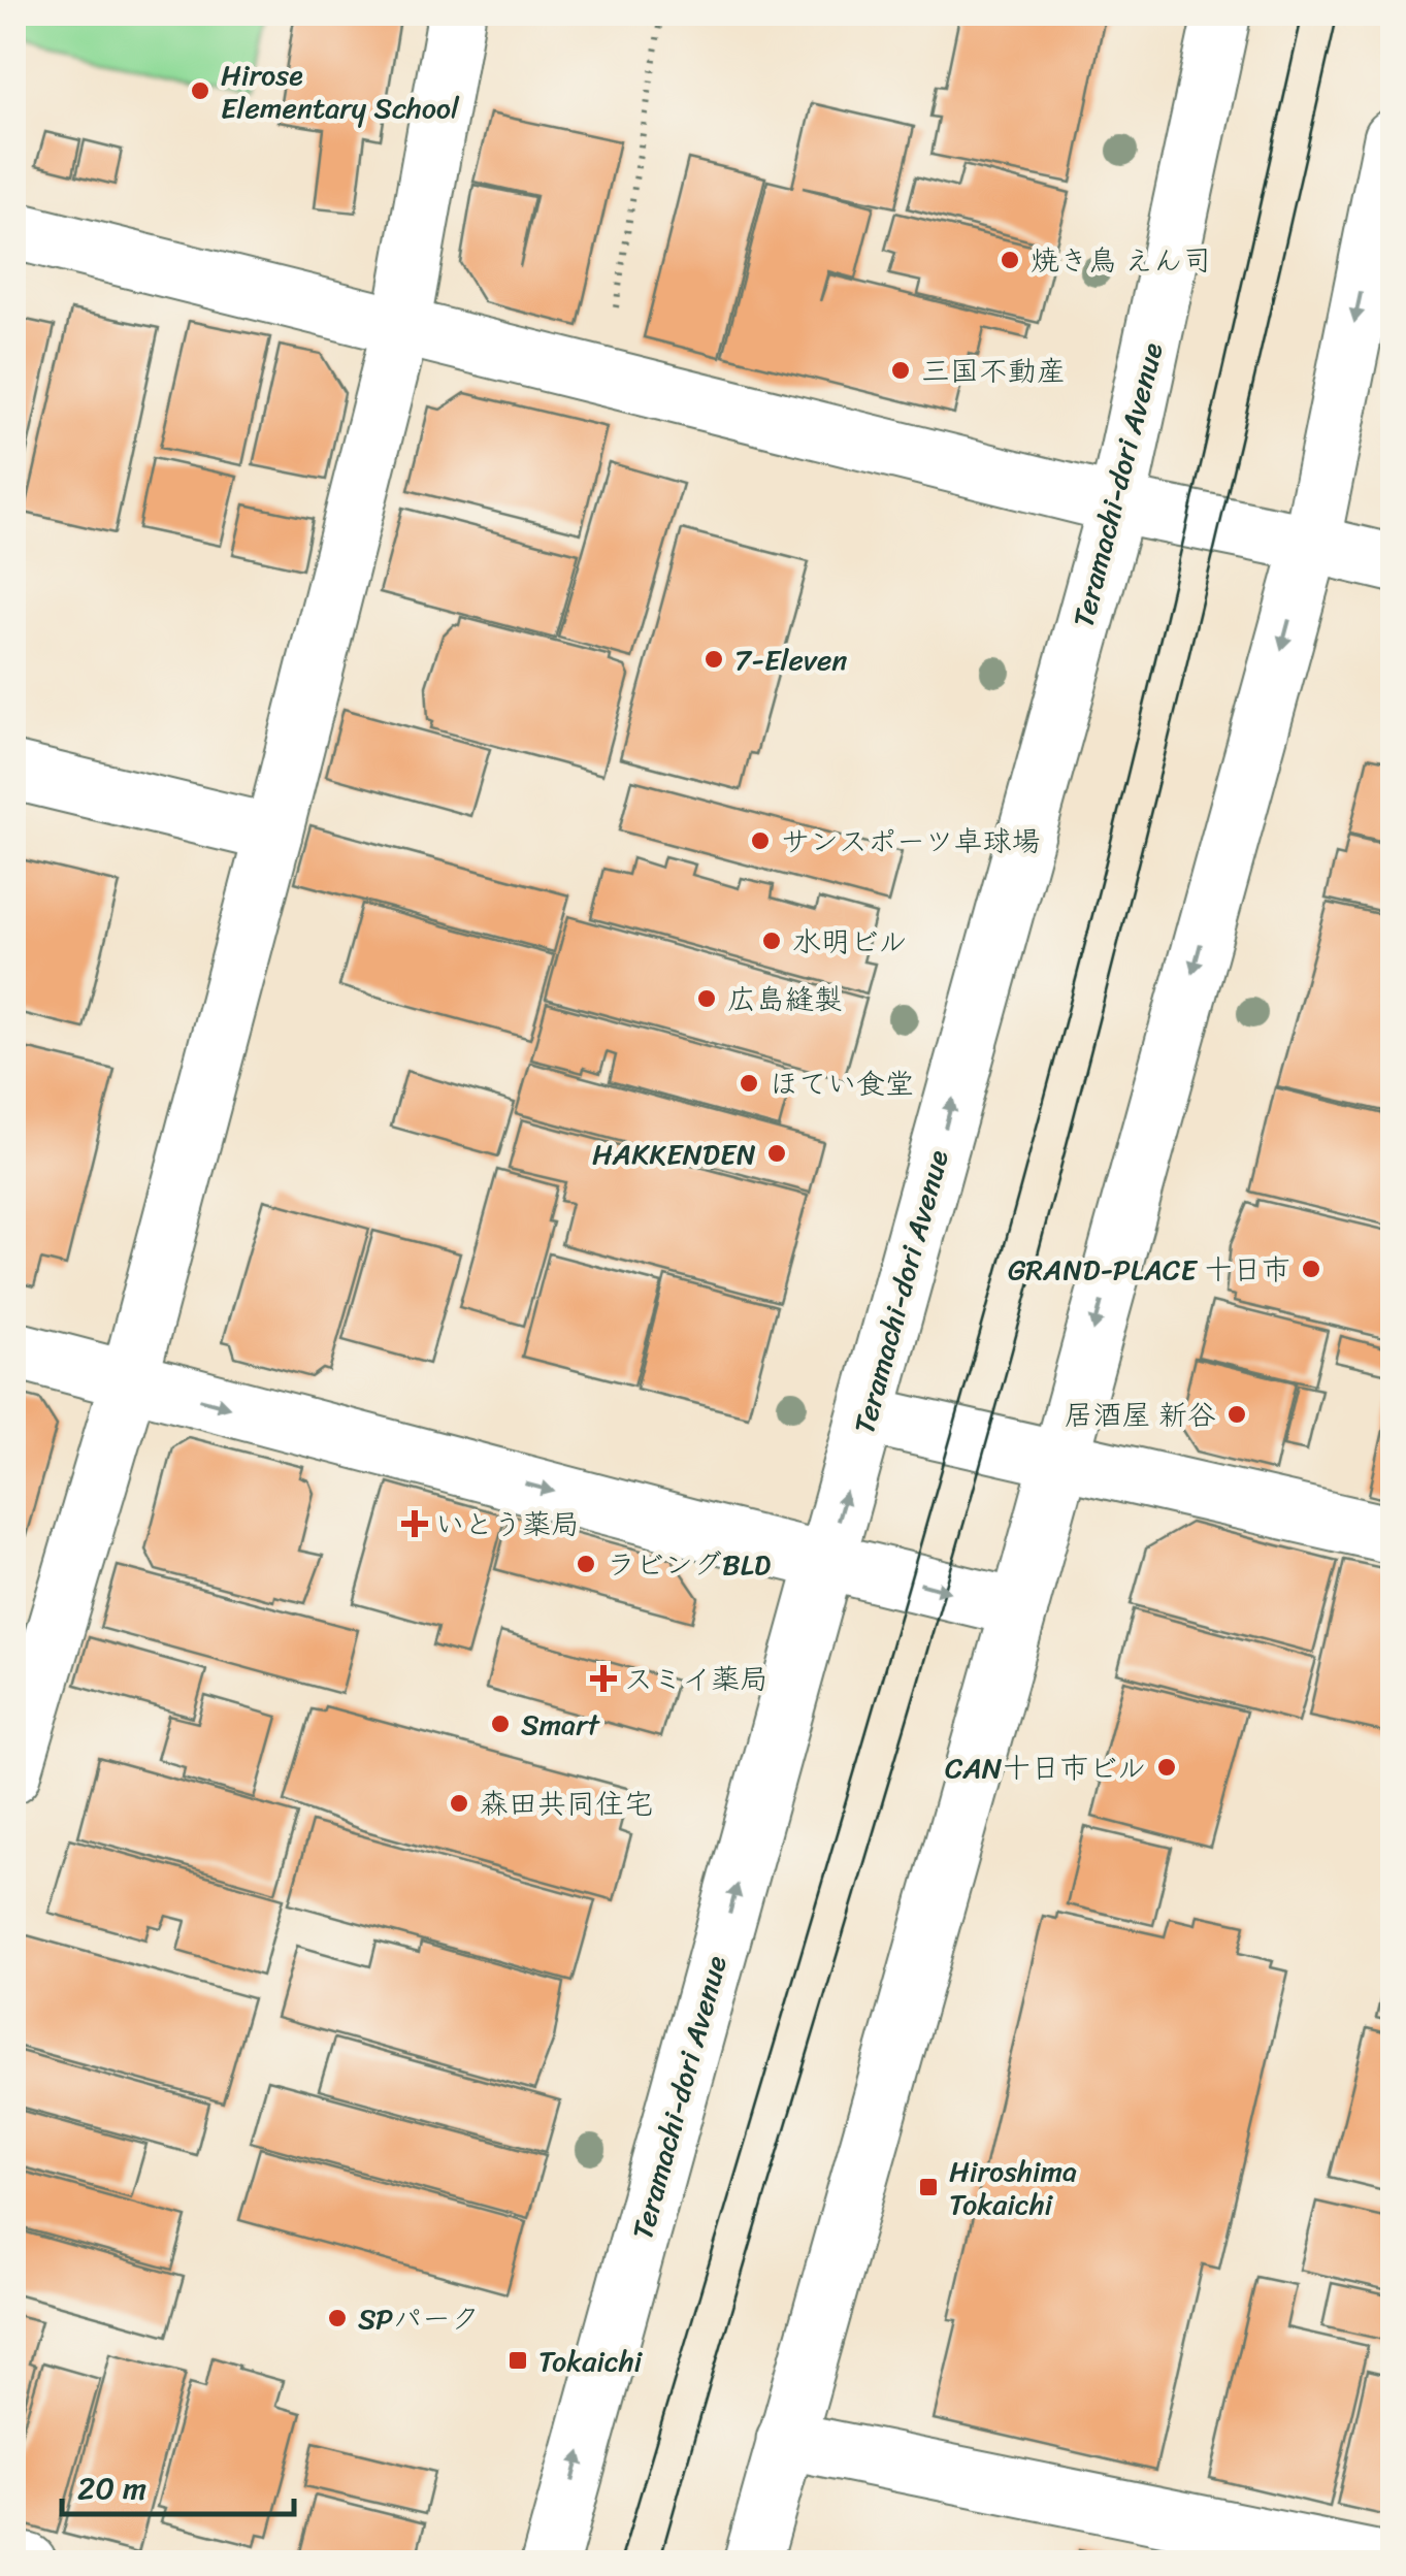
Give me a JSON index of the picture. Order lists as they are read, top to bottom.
{
  "streets": {
    "main road": ["Teramachi-dori Avenue"]
  },
  "places": {
    "other": [
      "Hirose Elementary School",
      "焼き鳥 えん司",
      "三国不動産",
      "7-Eleven",
      "サンスポーツ卓球場",
      "水明ビル",
      "広島縫製",
      "ほてい食堂",
      "HAKKENDEN",
      "GRAND-PLACE 十日市",
      "居酒屋 新谷",
      "ラビングBLD",
      "Smart",
      "CAN十日市ビル",
      "森田共同住宅",
      "SPパーク"
    ],
    "health": ["いとう薬局", "スミイ薬局"],
    "transit": ["Hiroshima Tokaichi", "Tokaichi"]
  },
  "scale_bar": "20 m"
}
